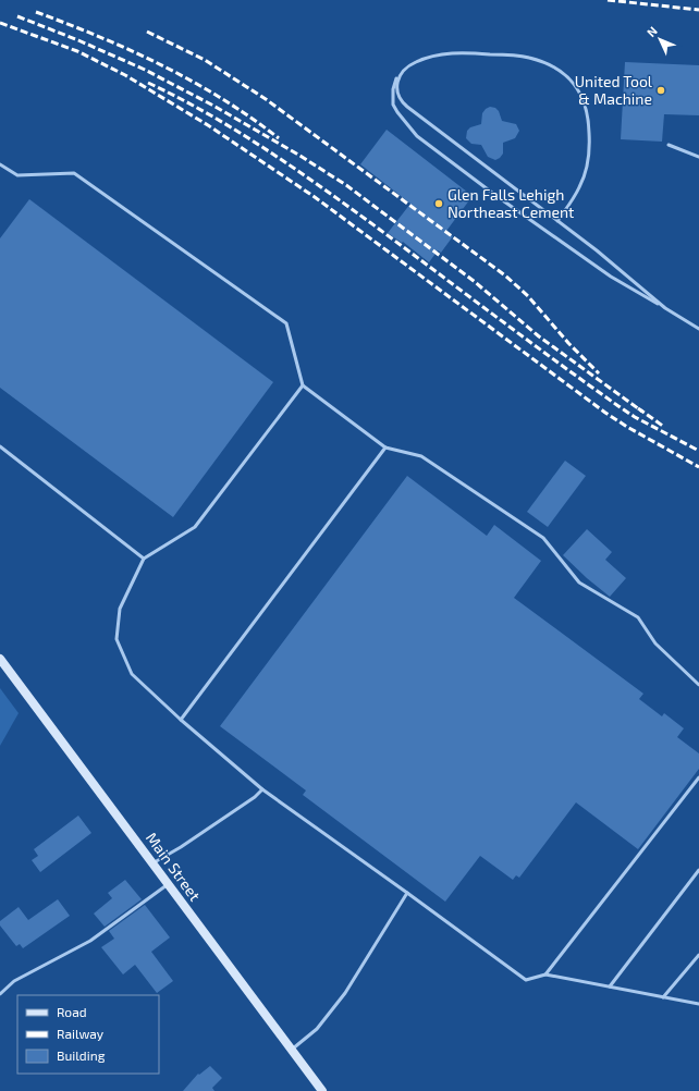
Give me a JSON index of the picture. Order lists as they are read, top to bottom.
{
  "streets": {
    "main road": ["Main Street"]
  },
  "places": ["United Tool & Machine", "Glen Falls Lehigh Northeast Cement"],
  "legend": ["Road", "Railway", "Building"],
  "north": "top left"
}
